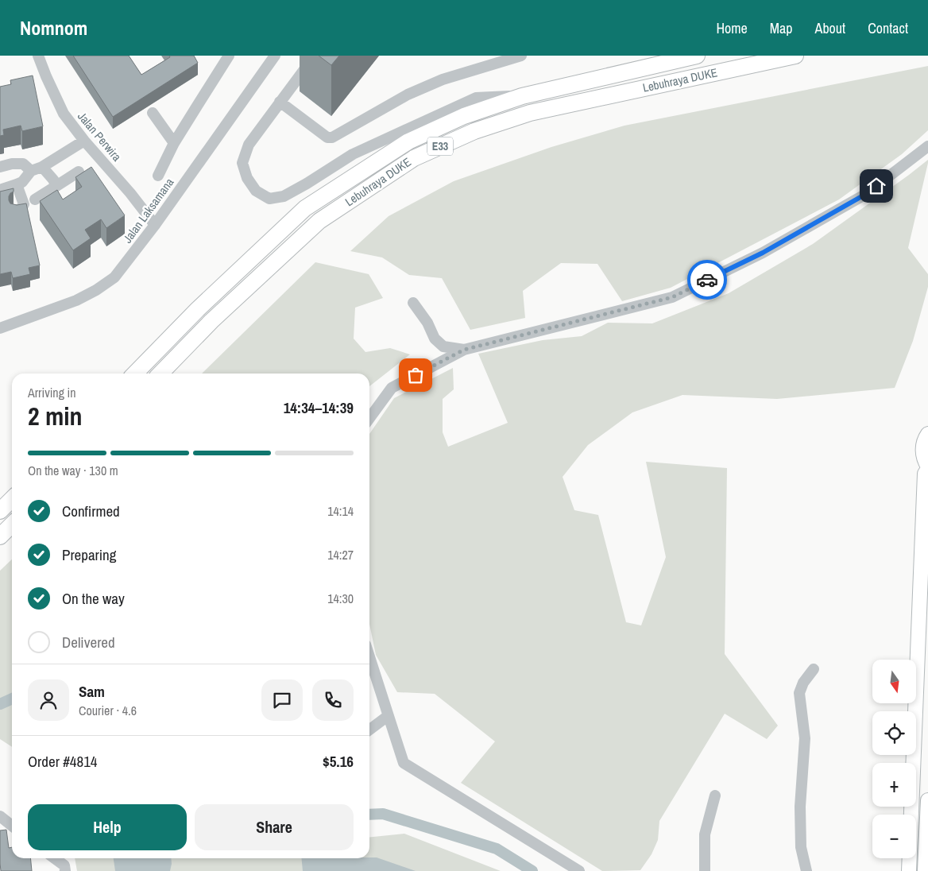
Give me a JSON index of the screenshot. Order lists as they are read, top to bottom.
{
  "streets": {
    "highway": ["Lebuhraya DUKE", "E33"],
    "street": ["Jalan Perwira", "Jalan Laksamana"]
  },
  "crossings": [
    ["Jalan Perwira", "Jalan Laksamana"]
  ],
  "north": "bottom",
  "page": {
    "header": "Nomnom",
    "nav": [
      "Home",
      "Map",
      "About",
      "Contact"
    ],
    "heading": ["2 min", "Arriving in", "14:34–14:39"],
    "panel": [
      "Sam",
      "Courier · 4.6",
      "Order #4814",
      "$5.16"
    ],
    "bar": "On the way · 130 m",
    "list": [
      ["Confirmed", "14:14"],
      ["Preparing", "14:27"],
      ["On the way", "14:30"],
      "Delivered"
    ],
    "map_buttons": ["+", "−"],
    "buttons": ["Help", "Share"]
  }
}
